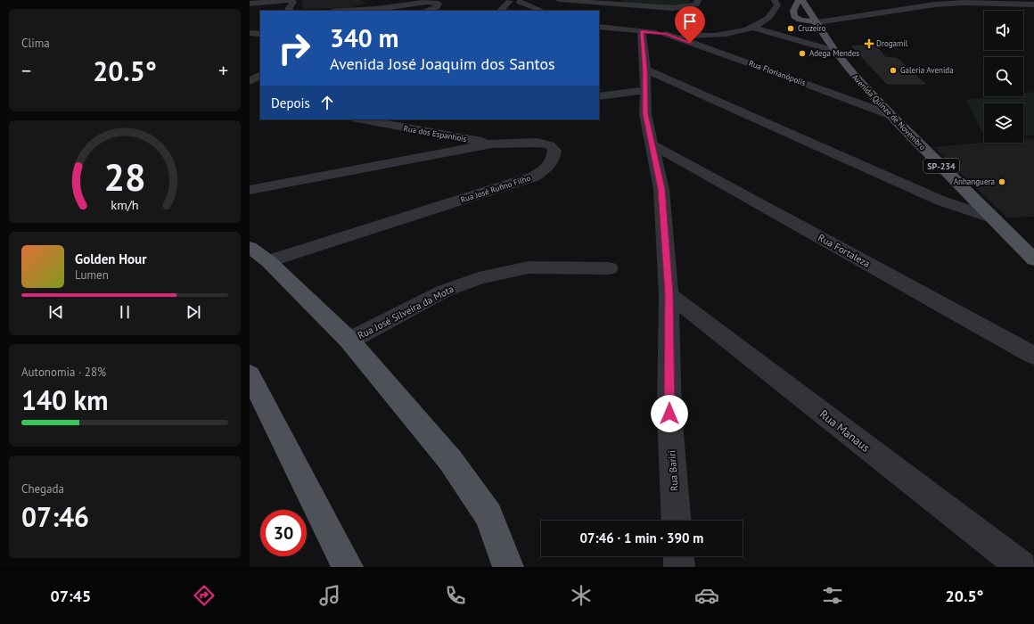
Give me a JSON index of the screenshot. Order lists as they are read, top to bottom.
{
  "streets": {
    "main road": ["Avenida Quinze de Novembro", "SP-234"],
    "street": [
      "Rua Florianópolis",
      "Rua dos Espanhois",
      "Rua José Rufino Filho",
      "Rua Fortaleza",
      "Rua José Silveira da Mota",
      "Rua Manaus",
      "Rua Bariri"
    ]
  },
  "crossings": [
    ["Rua Florianópolis", "Avenida Quinze de Novembro"],
    ["Rua dos Espanhois", "Rua José Rufino Filho"],
    ["Rua Fortaleza", "Rua Bariri"],
    ["Rua Manaus", "Rua Bariri"]
  ],
  "places": {
    "other": [
      "Cruzeiro",
      "Adega Mendes",
      "Galeria Avenida",
      "Anhanguera"
    ],
    "health": ["Drogamil"]
  },
  "page": {
    "tile": [
      "Clima",
      ["Autonomia · 28%", "140 km"],
      ["Chegada", "07:46"]
    ],
    "turn": ["340 m", "Avenida José Joaquim dos Santos"],
    "heat": ["−", "20.5°", "+"],
    "then": "Depois",
    "song": ["Golden Hour", "Lumen"],
    "limit": "30",
    "trip": "07:46 · 1 min · 390 m",
    "tabs": ["07:45", "20.5°"],
    "gauge": ["28", "km/h"]
  }
}
